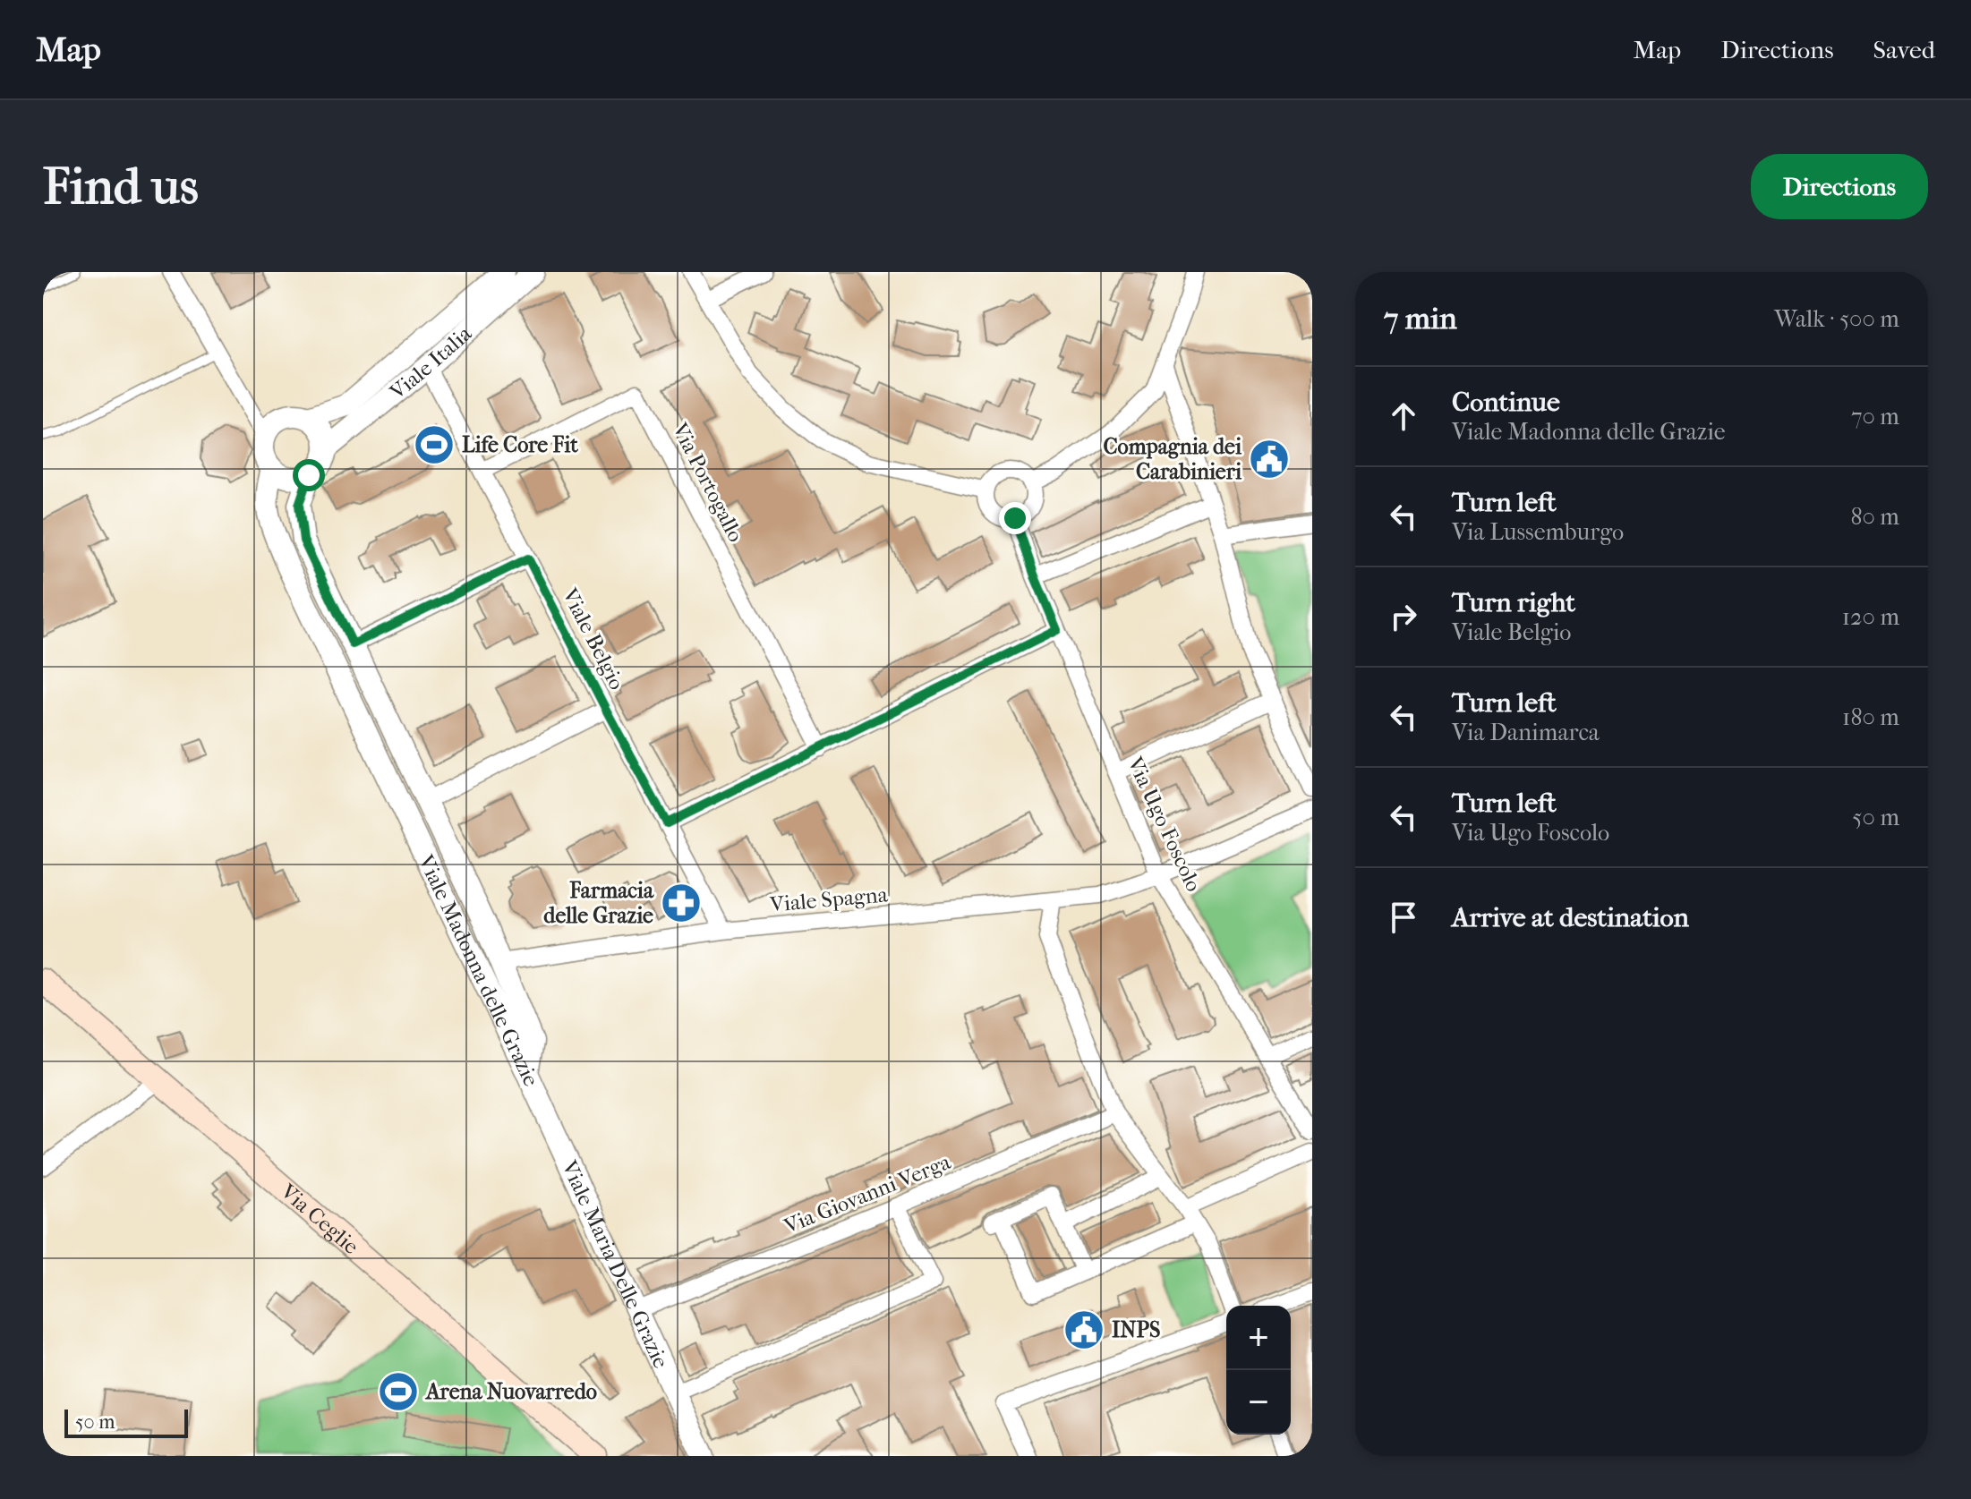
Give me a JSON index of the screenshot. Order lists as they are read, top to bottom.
{
  "streets": {
    "main road": ["Via Ceglie"],
    "street": [
      "Viale Italia",
      "Via Portogallo",
      "Viale Belgio",
      "Via Ugo Foscolo",
      "Viale Spagna",
      "Viale Madonna delle Grazie",
      "Via Giovanni Verga",
      "Viale Maria Delle Grazie"
    ]
  },
  "crossings": [
    ["Viale Italia", "Viale Belgio"],
    ["Viale Italia", "Viale Madonna delle Grazie"],
    ["Via Portogallo", "Viale Belgio"],
    ["Viale Belgio", "Viale Spagna"],
    ["Via Ugo Foscolo", "Viale Spagna"],
    ["Viale Spagna", "Viale Madonna delle Grazie"],
    ["Viale Madonna delle Grazie", "Viale Maria Delle Grazie"],
    ["Via Giovanni Verga", "Viale Maria Delle Grazie"]
  ],
  "places": {
    "sports": ["Life Core Fit", "Arena Nuovarredo"],
    "public building": ["Compagnia dei Carabinieri", "INPS"],
    "pharmacy": ["Farmacia delle Grazie"]
  },
  "scale_bar": "50 m",
  "page": {
    "header": "Map",
    "nav": ["Map", "Directions", "Saved"],
    "buttons": "Directions",
    "title": "Find us",
    "heading": ["7 min", "Walk · 500 m"],
    "list": [
      ["Continue", "Viale Madonna delle Grazie", "70 m"],
      ["Turn left", "Via Lussemburgo", "80 m"],
      ["Turn right", "Viale Belgio", "120 m"],
      ["Turn left", "Via Danimarca", "180 m"],
      ["Turn left", "Via Ugo Foscolo", "50 m"],
      "Arrive at destination"
    ],
    "map_buttons": ["+", "−"],
    "scale": "50 m"
  }
}
